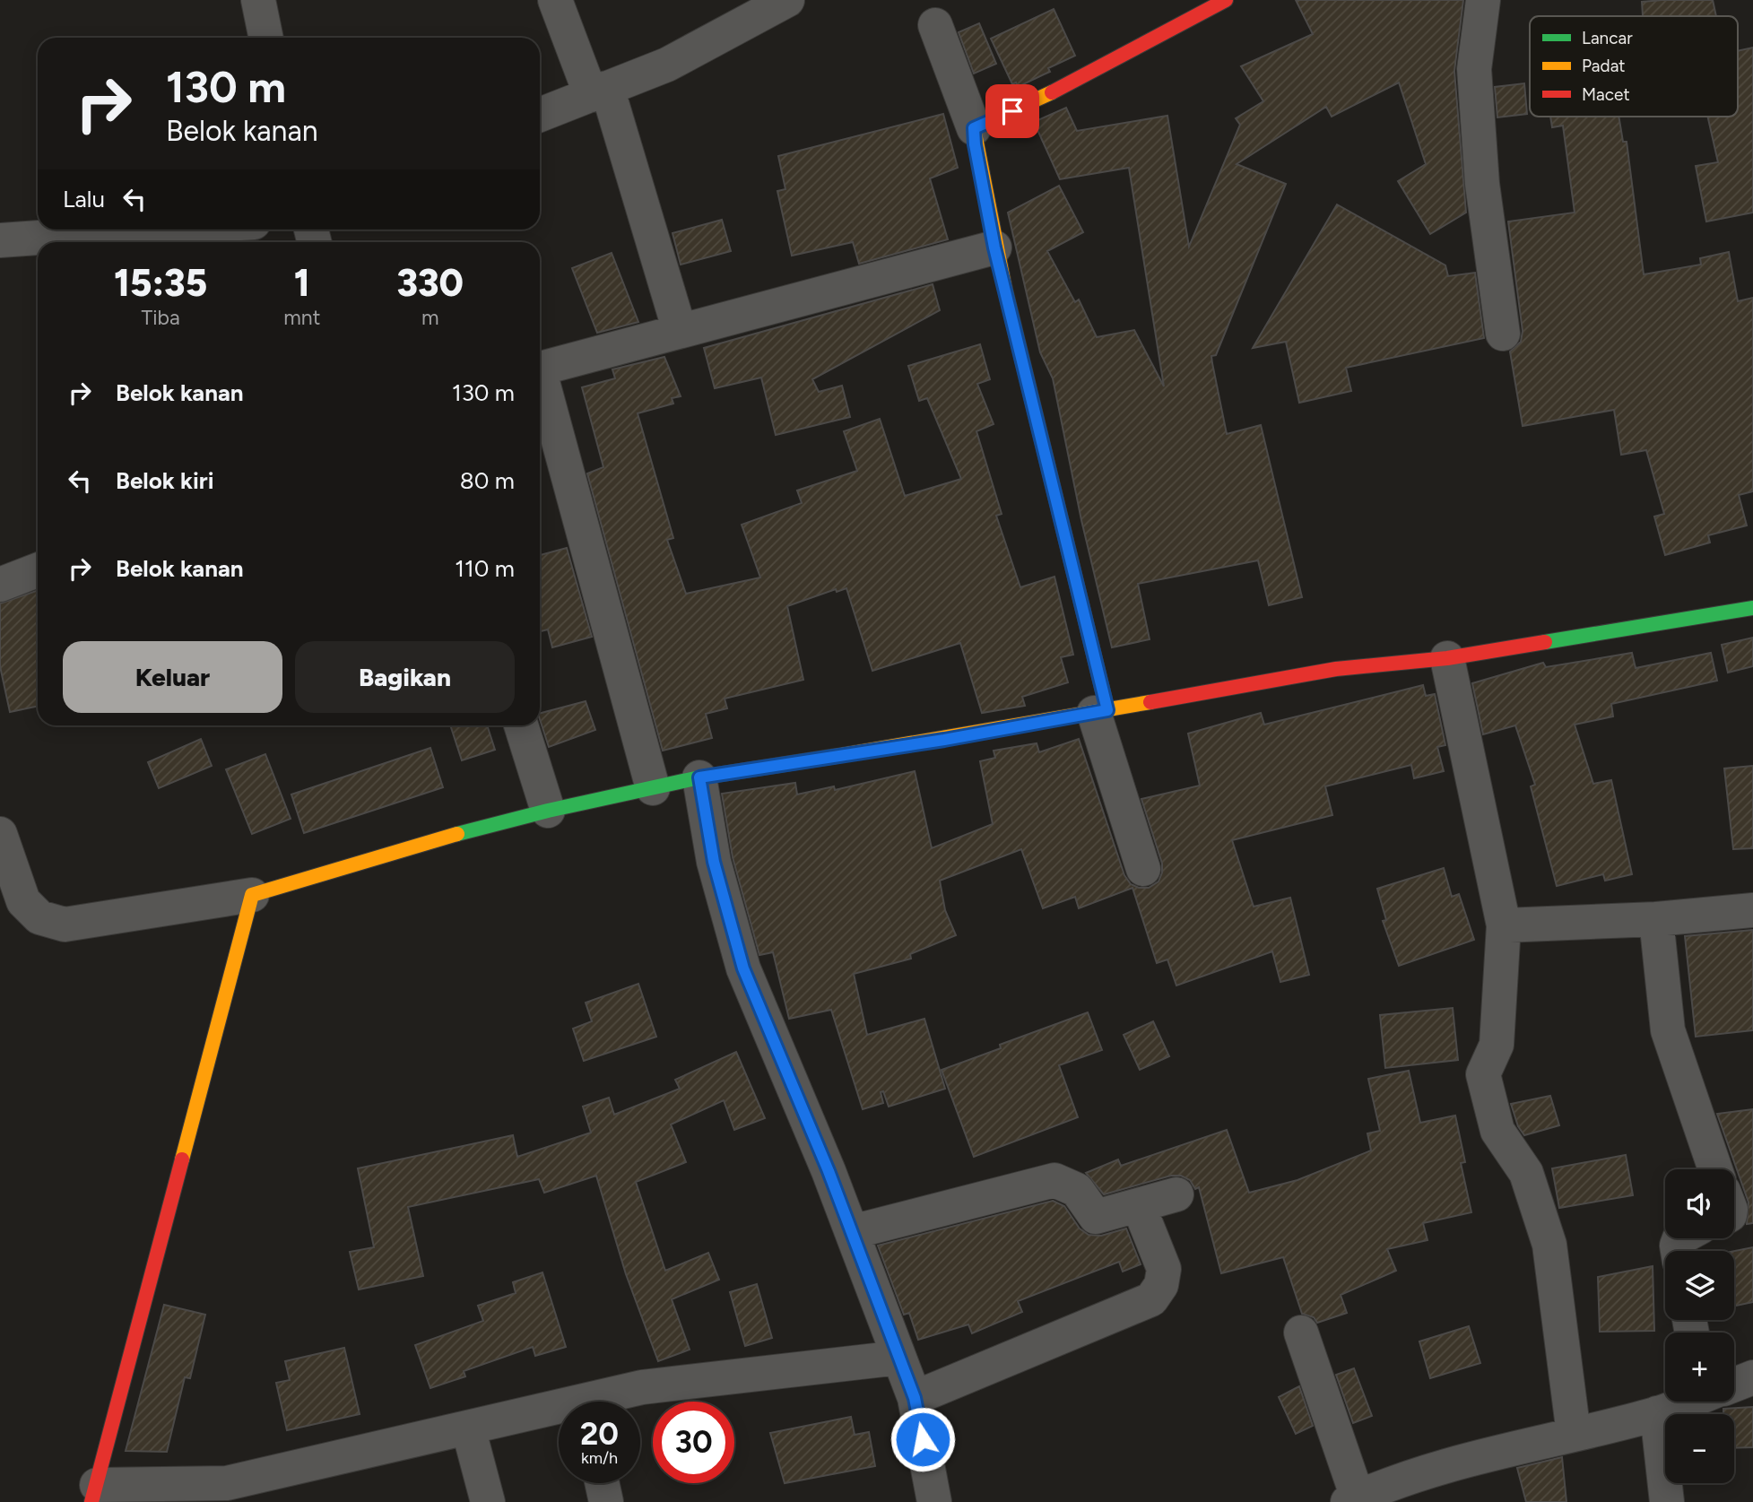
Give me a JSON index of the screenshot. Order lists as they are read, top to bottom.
{
  "legend": ["Lancar", "Padat", "Macet"],
  "page": {
    "turn": ["130 m", "Belok kanan"],
    "then": "Lalu",
    "eta": [
      "15:35",
      "Tiba",
      "1",
      "mnt",
      "330",
      "m"
    ],
    "list": [
      {
        "name": "Belok kanan",
        "value": "130 m"
      },
      {
        "name": "Belok kiri",
        "value": "80 m"
      },
      {
        "name": "Belok kanan",
        "value": "110 m"
      }
    ],
    "buttons": ["Keluar", "Bagikan"],
    "map_buttons": ["+", "−"],
    "speed": "20 km/h",
    "limit": "30"
  }
}
